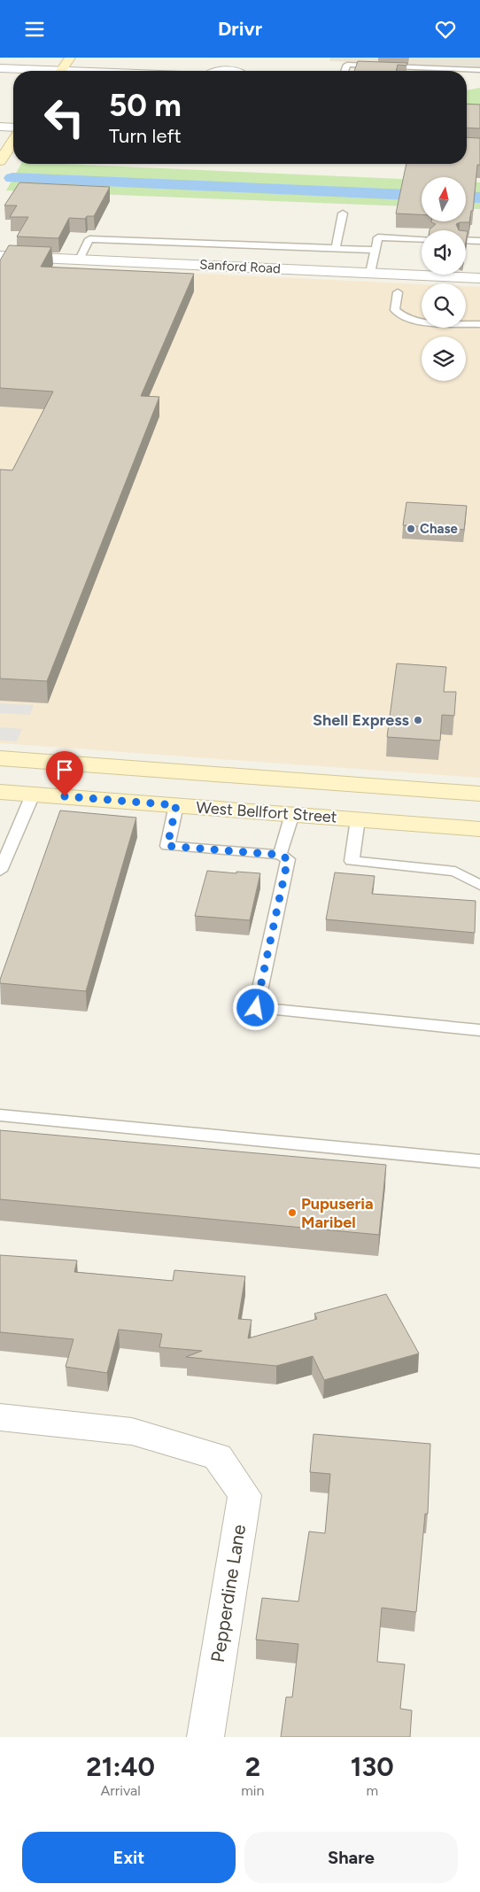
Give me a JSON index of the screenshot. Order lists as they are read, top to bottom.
{
  "streets": {
    "main road": ["West Bellfort Street"],
    "street": ["Sanford Road", "Pepperdine Lane"]
  },
  "places": ["Chase", "Shell Express", "Pupuseria Maribel"],
  "north": "top",
  "page": {
    "header": "Drivr",
    "turn": ["50 m", "Turn left"],
    "eta": [
      "21:40",
      "Arrival",
      "2",
      "min",
      "130",
      "m"
    ],
    "buttons": ["Exit", "Share"]
  }
}
